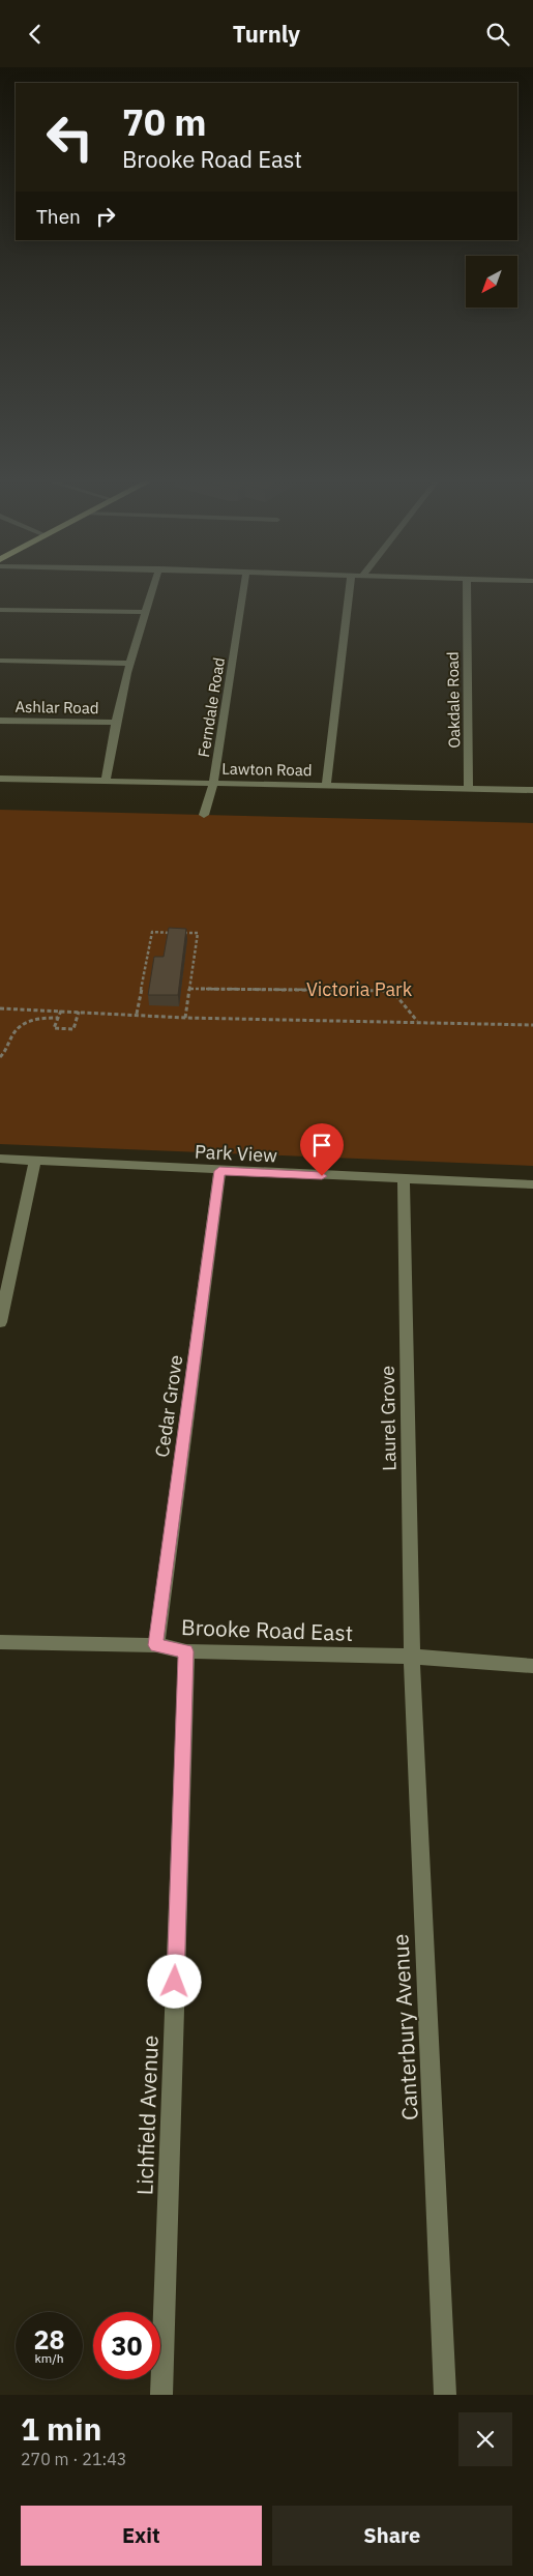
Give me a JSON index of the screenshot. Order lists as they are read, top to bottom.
{
  "streets": {
    "street": [
      "Oakdale Road",
      "Ashlar Road",
      "Ferndale Road",
      "Lawton Road",
      "Park View",
      "Cedar Grove",
      "Laurel Grove",
      "Brooke Road East",
      "Canterbury Avenue",
      "Lichfield Avenue"
    ]
  },
  "crossings": [
    ["Oakdale Road", "Lawton Road"],
    ["Ferndale Road", "Lawton Road"],
    ["Park View", "Cedar Grove"],
    ["Park View", "Laurel Grove"],
    ["Cedar Grove", "Brooke Road East"],
    ["Laurel Grove", "Brooke Road East"],
    ["Laurel Grove", "Canterbury Avenue"],
    ["Brooke Road East", "Canterbury Avenue"],
    ["Brooke Road East", "Lichfield Avenue"]
  ],
  "parks": ["Victoria Park"],
  "north": "bottom left",
  "page": {
    "header": "Turnly",
    "turn": ["70 m", "Brooke Road East"],
    "then": "Then",
    "speed": "28 km/h",
    "limit": "30",
    "heading": ["1 min", "270 m · 21:43"],
    "buttons": ["Exit", "Share"]
  }
}
